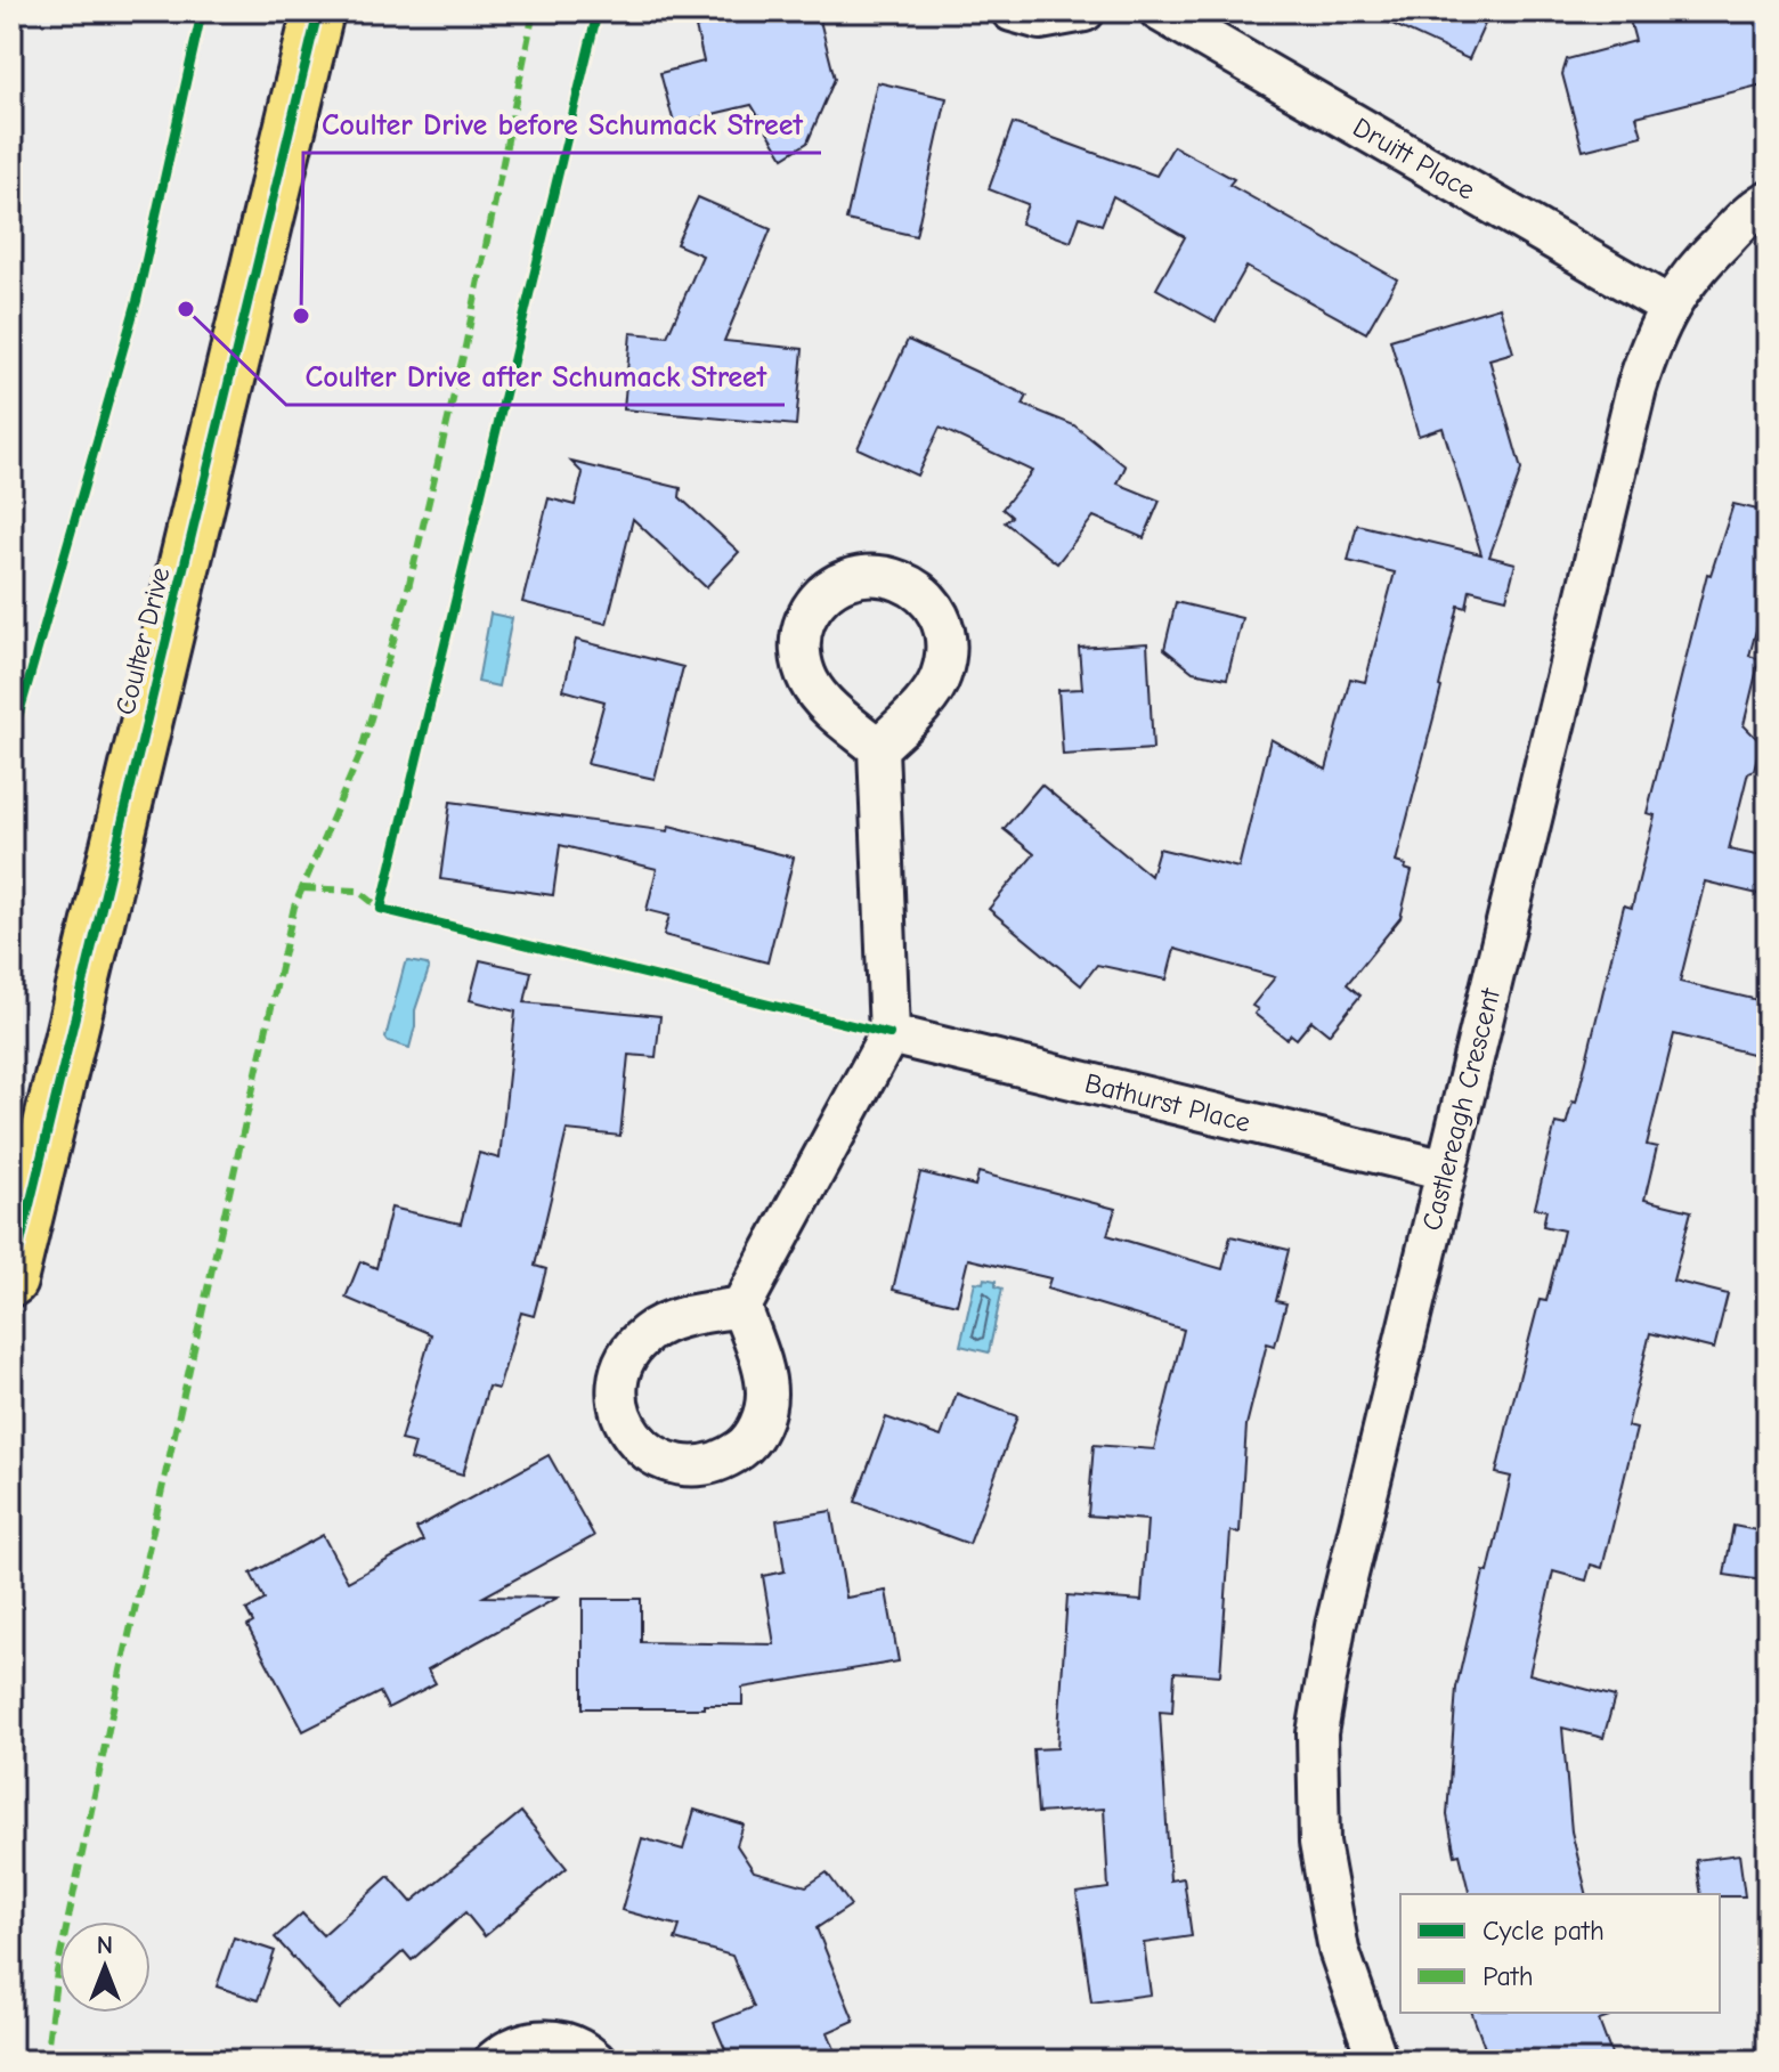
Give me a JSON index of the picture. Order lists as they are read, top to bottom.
{
  "streets": {
    "main road": ["Coulter Drive"],
    "street": ["Druitt Place", "Bathurst Place", "Castlereagh Crescent"]
  },
  "crossings": [
    ["Druitt Place", "Castlereagh Crescent"],
    ["Bathurst Place", "Castlereagh Crescent"]
  ],
  "places": ["Coulter Drive after Schumack Street", "Coulter Drive before Schumack Street"],
  "legend": ["Cycle path", "Path"],
  "north": "top"
}
